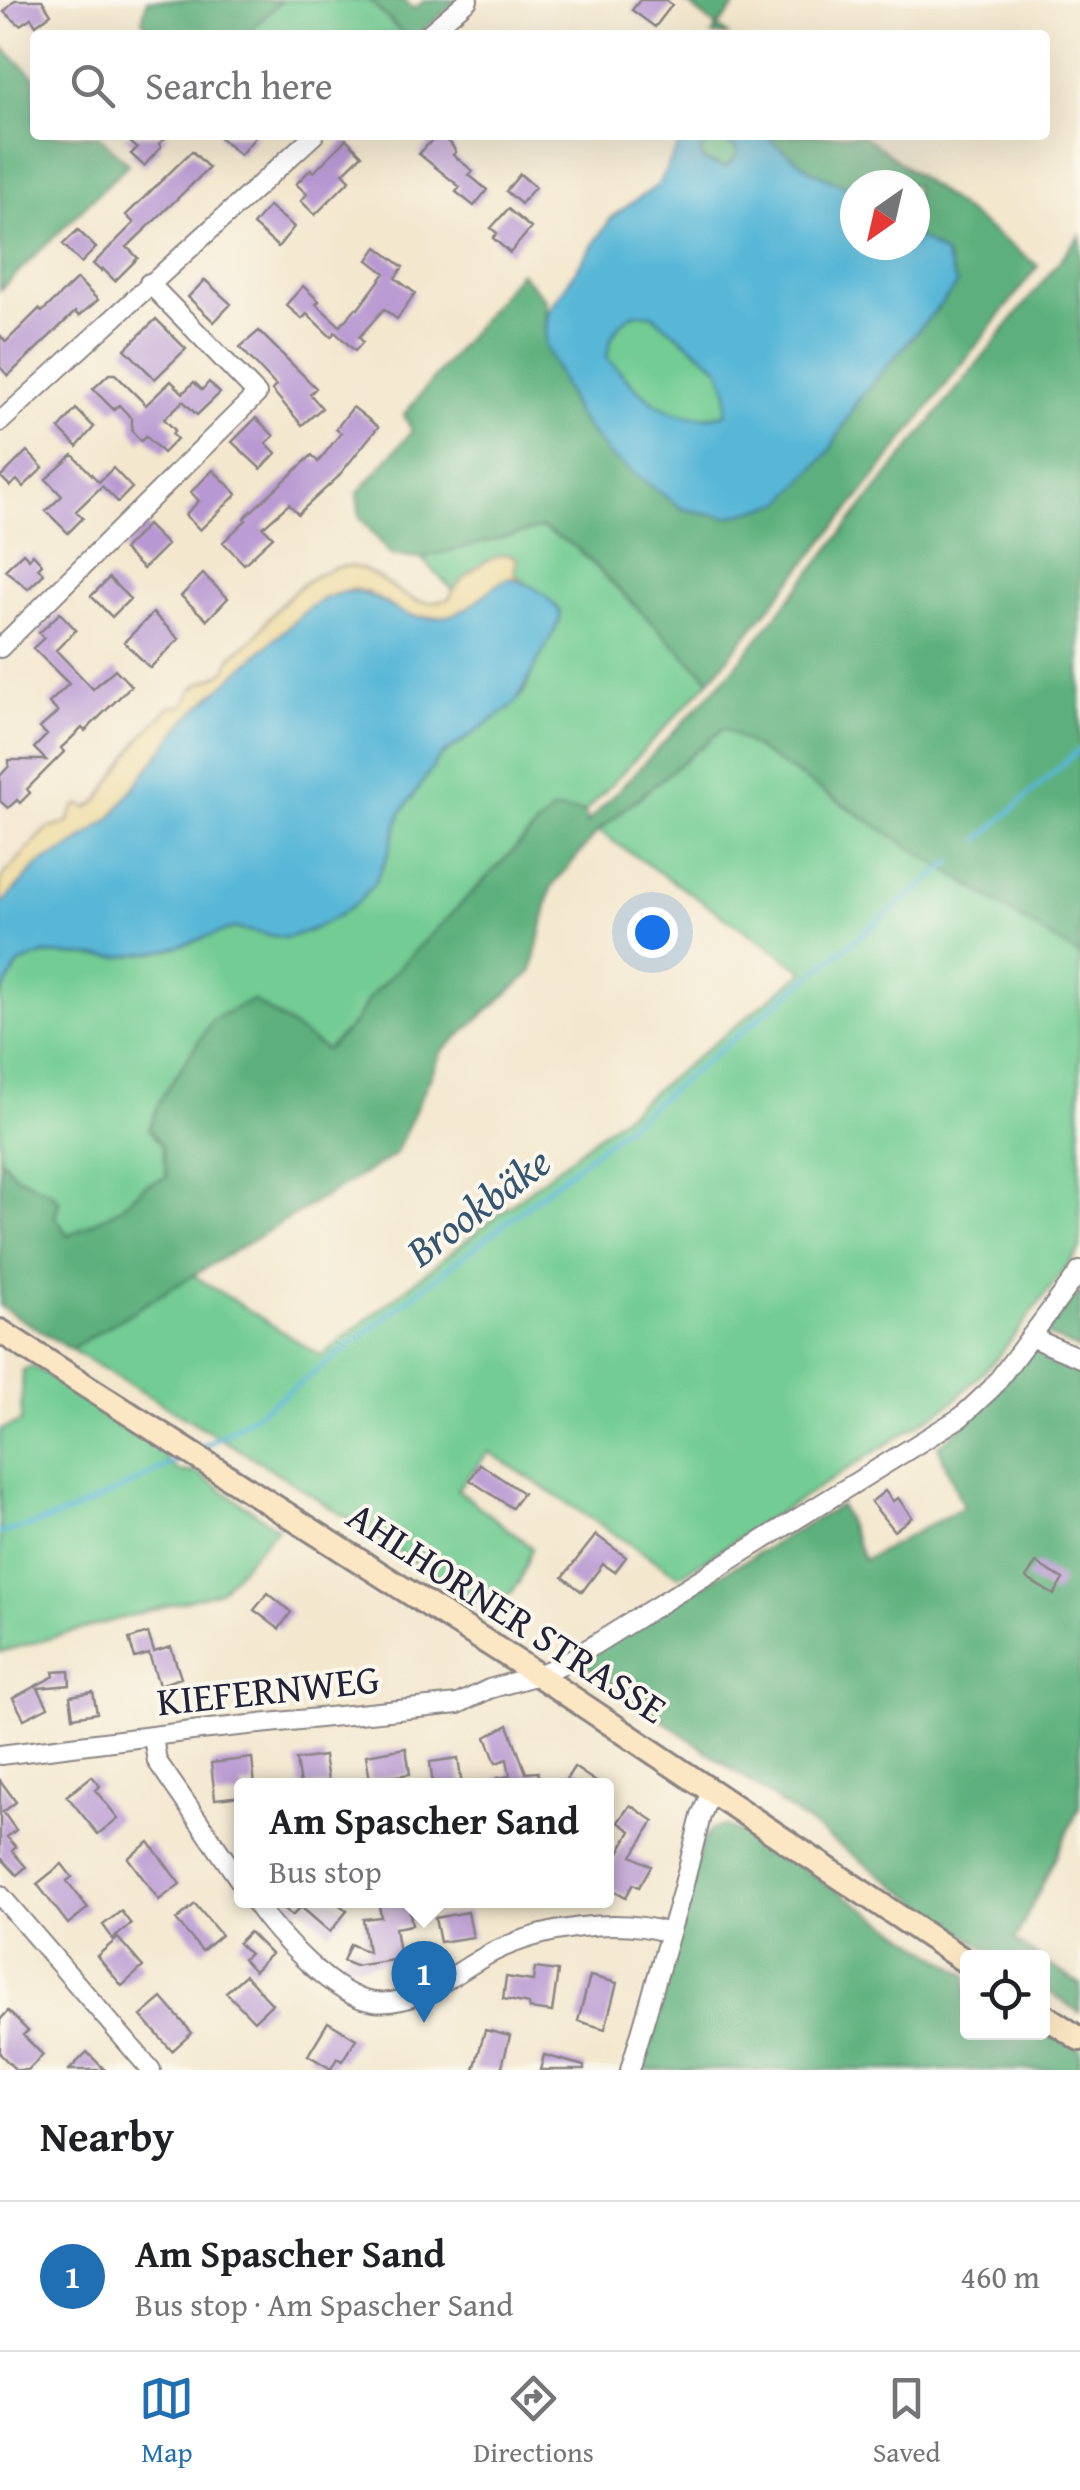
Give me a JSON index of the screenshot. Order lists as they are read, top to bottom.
{
  "streets": {
    "street": ["AHLHORNER STRASSE", "KIEFERNWEG"]
  },
  "crossings": [
    ["AHLHORNER STRASSE", "KIEFERNWEG"]
  ],
  "water": ["Brookbäke"],
  "north": "bottom left",
  "page": {
    "search": "Search here",
    "popup": ["Am Spascher Sand", "Bus stop"],
    "pins": "1",
    "heading": "Nearby",
    "list": [
      {
        "mark": "1",
        "name": "Am Spascher Sand",
        "note": "Bus stop · Am Spascher Sand",
        "value": "460 m"
      }
    ],
    "nav": ["Map", "Directions", "Saved"]
  }
}
